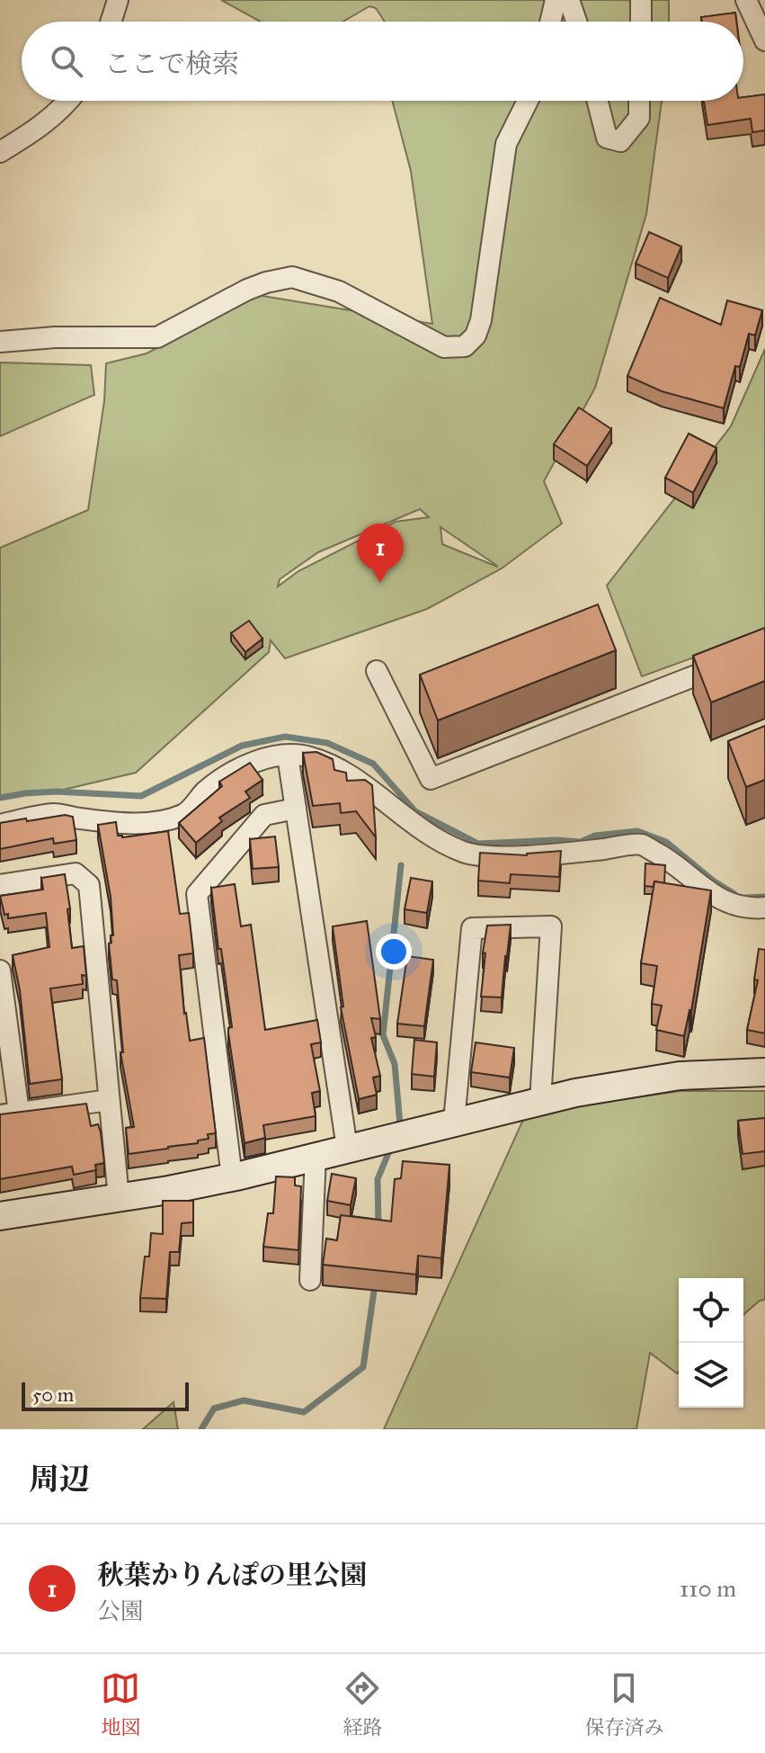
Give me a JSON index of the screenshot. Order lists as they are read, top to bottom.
{
  "scale_bar": "50 m",
  "page": {
    "search": "ここで検索",
    "pins": "1",
    "scale": "50 m",
    "heading": "周辺",
    "list": [
      {
        "mark": "1",
        "name": "秋葉かりんぽの里公園",
        "note": "公園",
        "value": "110 m"
      }
    ],
    "nav": ["地図", "経路", "保存済み"]
  }
}
